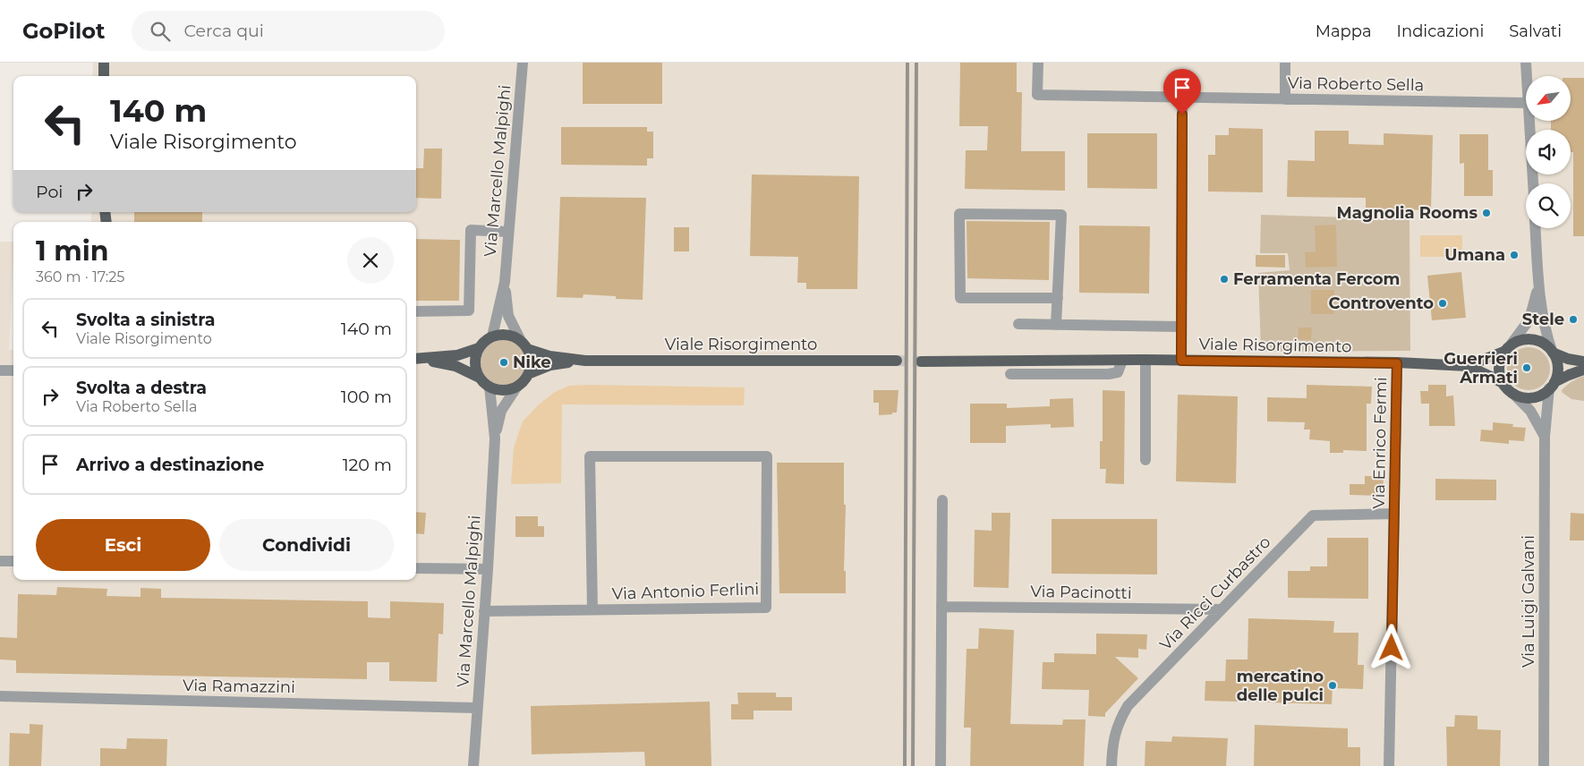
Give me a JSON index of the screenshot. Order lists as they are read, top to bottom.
{
  "streets": {
    "main road": ["Viale Risorgimento"],
    "street": [
      "Via Roberto Sella",
      "Via Marcello Malpighi",
      "Via Enrico Fermi",
      "Via Antonio Ferlini",
      "Via Pacinotti",
      "Via Ricci Curbastro",
      "Via Luigi Galvani",
      "Via Ramazzini"
    ]
  },
  "crossings": [
    ["Via Marcello Malpighi", "Viale Risorgimento"],
    ["Via Marcello Malpighi", "Via Antonio Ferlini"],
    ["Via Marcello Malpighi", "Via Ramazzini"],
    ["Viale Risorgimento", "Via Enrico Fermi"],
    ["Viale Risorgimento", "Via Luigi Galvani"],
    ["Via Enrico Fermi", "Via Ricci Curbastro"],
    ["Via Pacinotti", "Via Ricci Curbastro"]
  ],
  "places": [
    "Magnolia Rooms",
    "Umana",
    "Ferramenta Fercom",
    "Controvento",
    "Stele",
    "Nike",
    "Guerrieri Armati",
    "mercatino delle pulci"
  ],
  "north": "bottom left",
  "page": {
    "header": "GoPilot",
    "search": "Cerca qui",
    "nav": ["Mappa", "Indicazioni", "Salvati"],
    "turn": ["140 m", "Viale Risorgimento"],
    "then": "Poi",
    "heading": ["1 min", "360 m · 17:25"],
    "list": [
      {
        "name": "Svolta a sinistra",
        "note": "Viale Risorgimento",
        "value": "140 m"
      },
      {
        "name": "Svolta a destra",
        "note": "Via Roberto Sella",
        "value": "100 m"
      },
      {
        "name": "Arrivo a destinazione",
        "value": "120 m"
      }
    ],
    "buttons": ["Esci", "Condividi"]
  }
}
